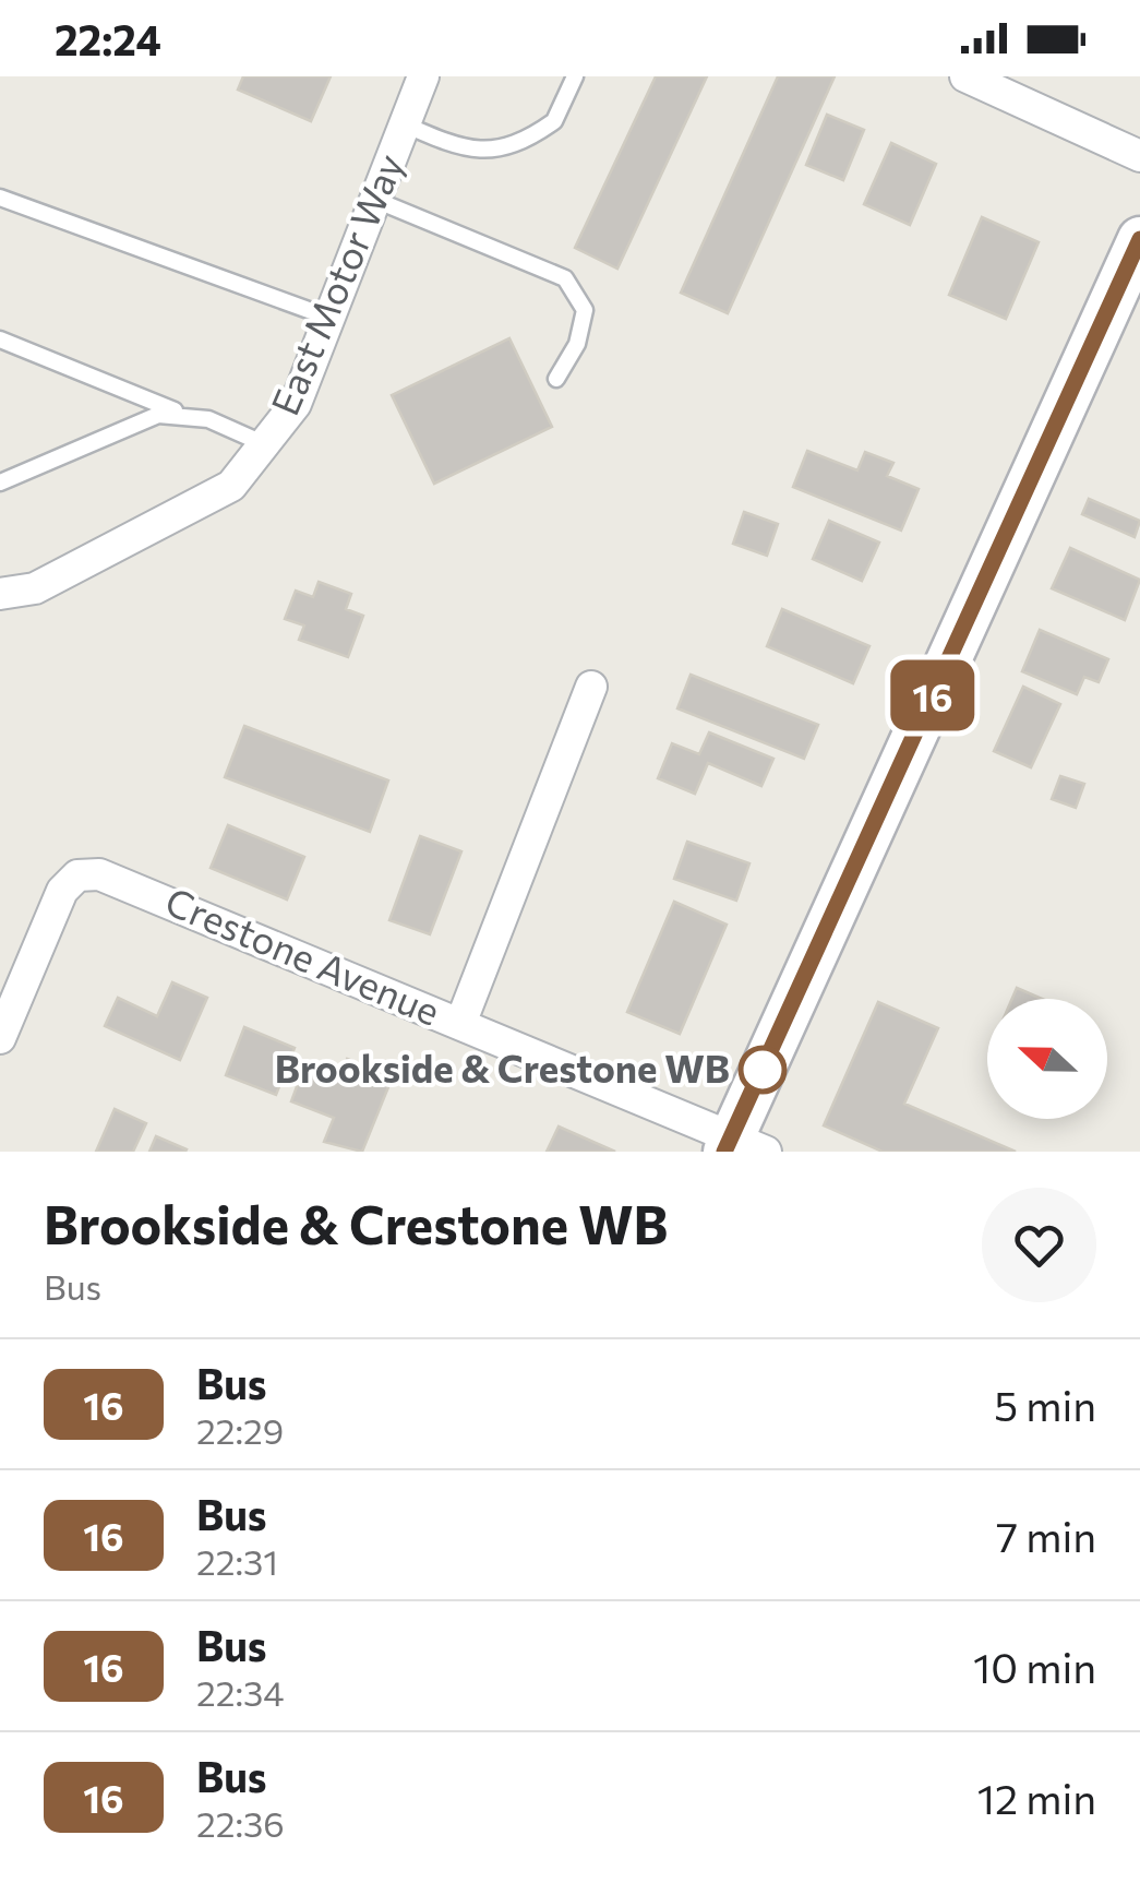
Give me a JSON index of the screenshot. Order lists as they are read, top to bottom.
{
  "streets": {
    "street": ["East Motor Way", "Crestone Avenue"]
  },
  "places": ["Brookside & Crestone WB"],
  "lines": ["bus line 16"],
  "north": "left",
  "page": {
    "status": "22:24",
    "on_map": "16",
    "heading": ["Brookside & Crestone WB", "Bus"],
    "list": [
      {
        "mark": "16",
        "name": "Bus",
        "note": "22:29",
        "value": "5 min"
      },
      {
        "mark": "16",
        "name": "Bus",
        "note": "22:31",
        "value": "7 min"
      },
      {
        "mark": "16",
        "name": "Bus",
        "note": "22:34",
        "value": "10 min"
      },
      {
        "mark": "16",
        "name": "Bus",
        "note": "22:36",
        "value": "12 min"
      }
    ]
  }
}
